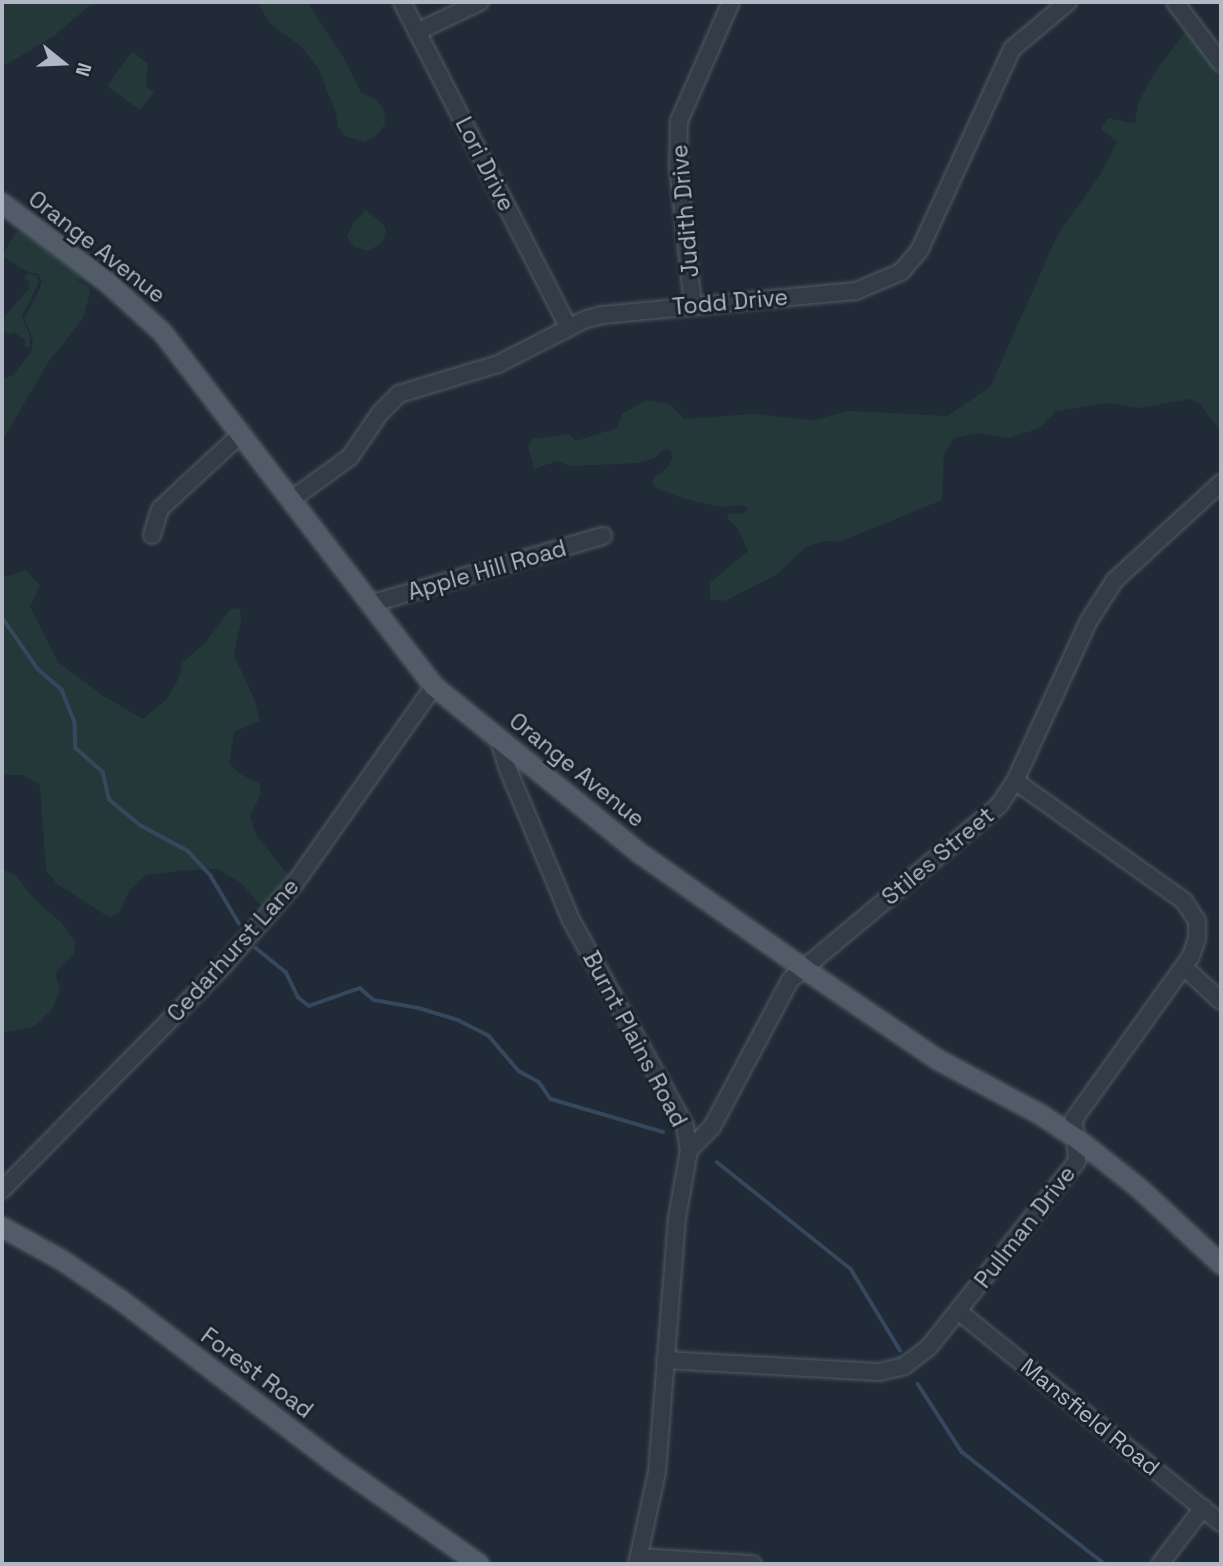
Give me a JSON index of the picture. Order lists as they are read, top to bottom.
{
  "streets": {
    "main road": ["Orange Avenue", "Forest Road"],
    "street": [
      "Lori Drive",
      "Judith Drive",
      "Todd Drive",
      "Apple Hill Road",
      "Stiles Street",
      "Cedarhurst Lane",
      "Burnt Plains Road",
      "Pullman Drive",
      "Mansfield Road"
    ]
  },
  "crossings": [
    ["Lori Drive", "Todd Drive"],
    ["Judith Drive", "Todd Drive"],
    ["Orange Avenue", "Todd Drive"],
    ["Orange Avenue", "Apple Hill Road"],
    ["Orange Avenue", "Stiles Street"],
    ["Orange Avenue", "Cedarhurst Lane"],
    ["Orange Avenue", "Burnt Plains Road"],
    ["Orange Avenue", "Pullman Drive"],
    ["Stiles Street", "Burnt Plains Road"],
    ["Stiles Street", "Pullman Drive"],
    ["Burnt Plains Road", "Pullman Drive"],
    ["Pullman Drive", "Mansfield Road"]
  ],
  "north": "right"
}
